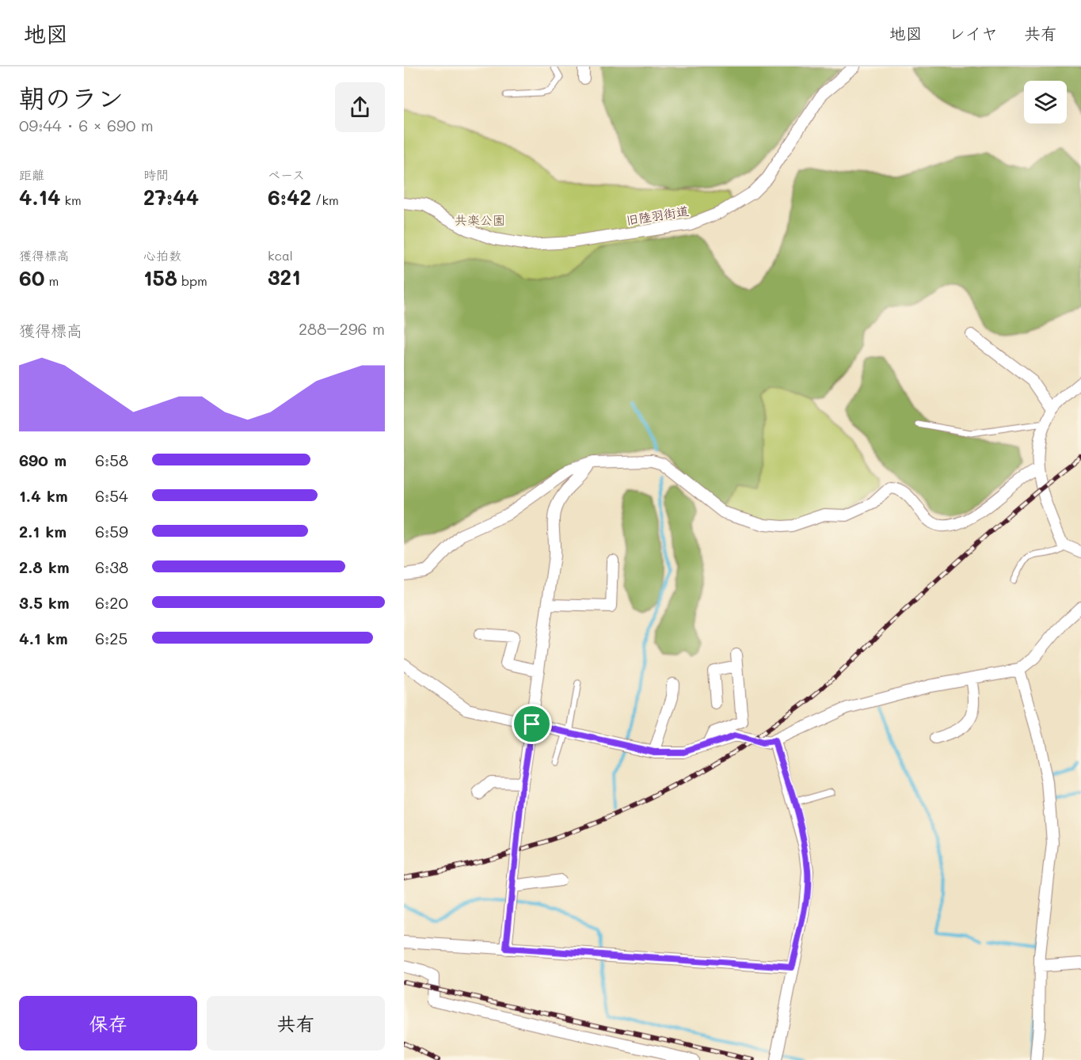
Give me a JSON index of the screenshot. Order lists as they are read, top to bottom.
{
  "streets": {
    "street": ["旧陸羽街道"]
  },
  "parks": ["共楽公園"],
  "page": {
    "header": "地図",
    "nav": ["地図", "レイヤ", "共有"],
    "heading": ["朝のラン", "09:44 · 6 × 690 m"],
    "stats": [
      ["距離", "4.14 km"],
      ["時間", "27:44"],
      ["ペース", "6:42 /km"],
      ["獲得標高", "60 m"],
      ["心拍数", "158 bpm"],
      ["kcal", "321"]
    ],
    "chart": ["獲得標高", "288–296 m"],
    "list": [
      {
        "name": "690 m",
        "note": "6:58"
      },
      {
        "name": "1.4 km",
        "note": "6:54"
      },
      {
        "name": "2.1 km",
        "note": "6:59"
      },
      {
        "name": "2.8 km",
        "note": "6:38"
      },
      {
        "name": "3.5 km",
        "note": "6:20"
      },
      {
        "name": "4.1 km",
        "note": "6:25"
      }
    ],
    "buttons": ["保存", "共有"]
  }
}
